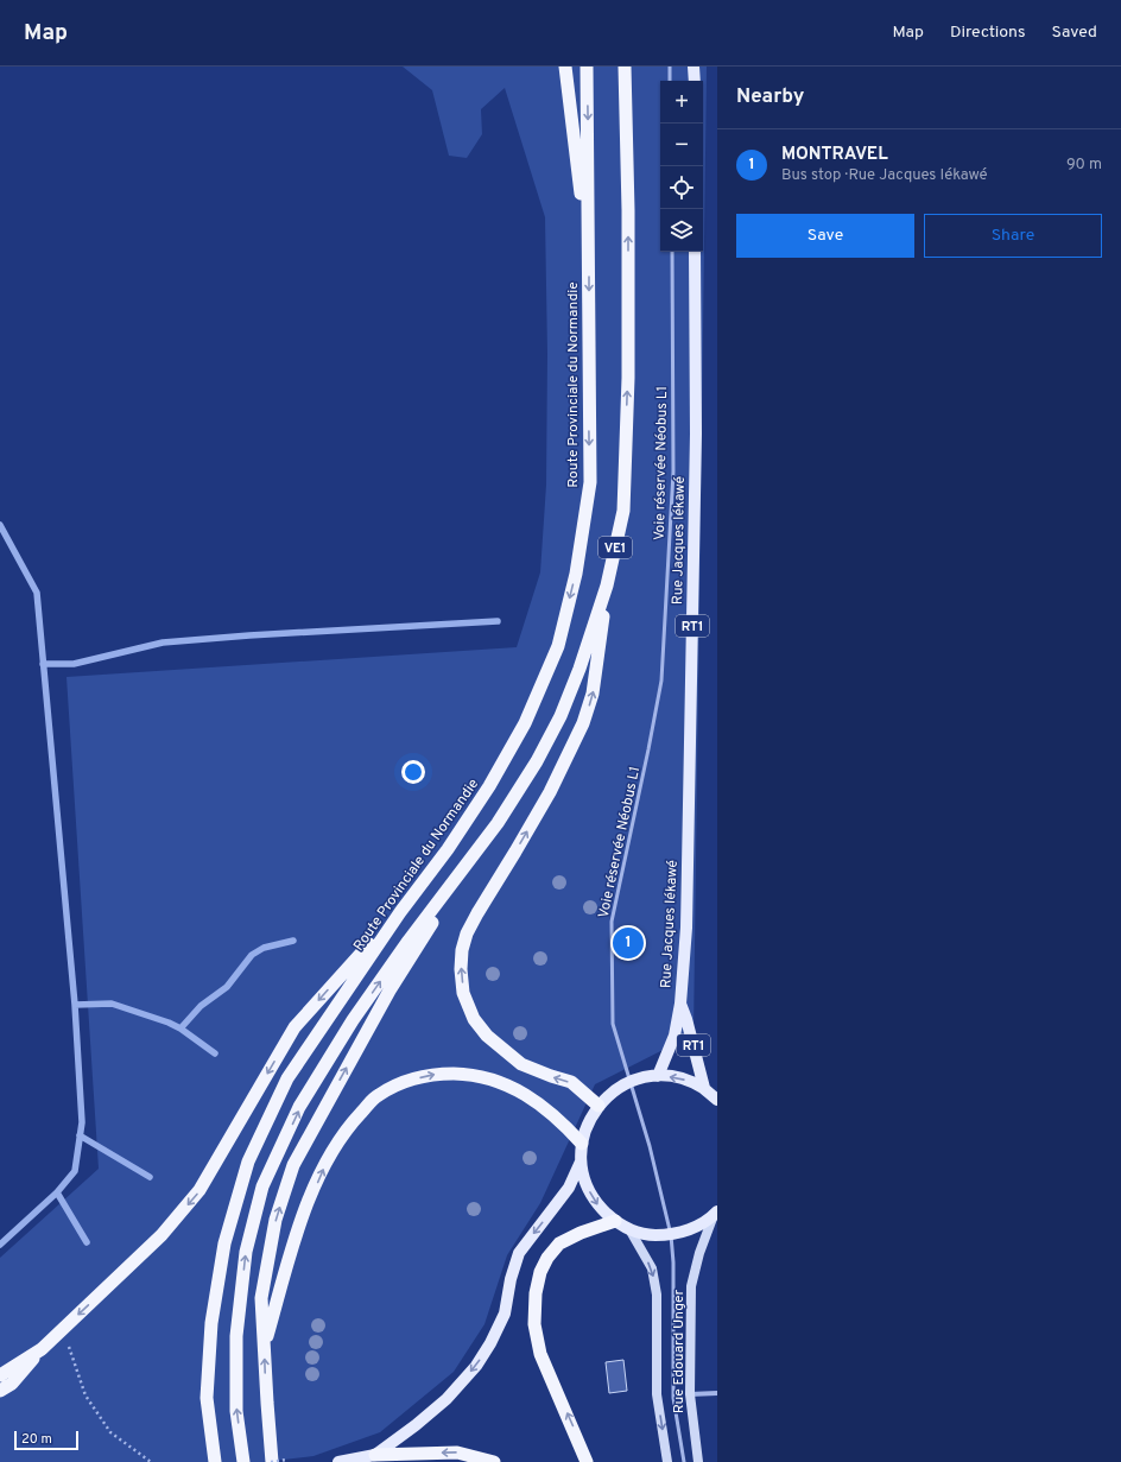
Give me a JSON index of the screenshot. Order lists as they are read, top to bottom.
{
  "streets": {
    "highway": ["Route Provinciale du Normandie", "VE1"],
    "main road": ["Rue Jacques Iékawé", "RT1", "Rue Edouard Unger"],
    "lane": ["Voie réservée Néobus L1"]
  },
  "scale_bar": "20 m",
  "page": {
    "header": "Map",
    "nav": ["Map", "Directions", "Saved"],
    "heading": "Nearby",
    "map_buttons": ["+", "−"],
    "list": [
      {
        "mark": "1",
        "name": "MONTRAVEL",
        "note": "Bus stop · Rue Jacques Iékawé",
        "value": "90 m"
      }
    ],
    "buttons": ["Save", "Share"],
    "pins": "1",
    "scale": "20 m"
  }
}
